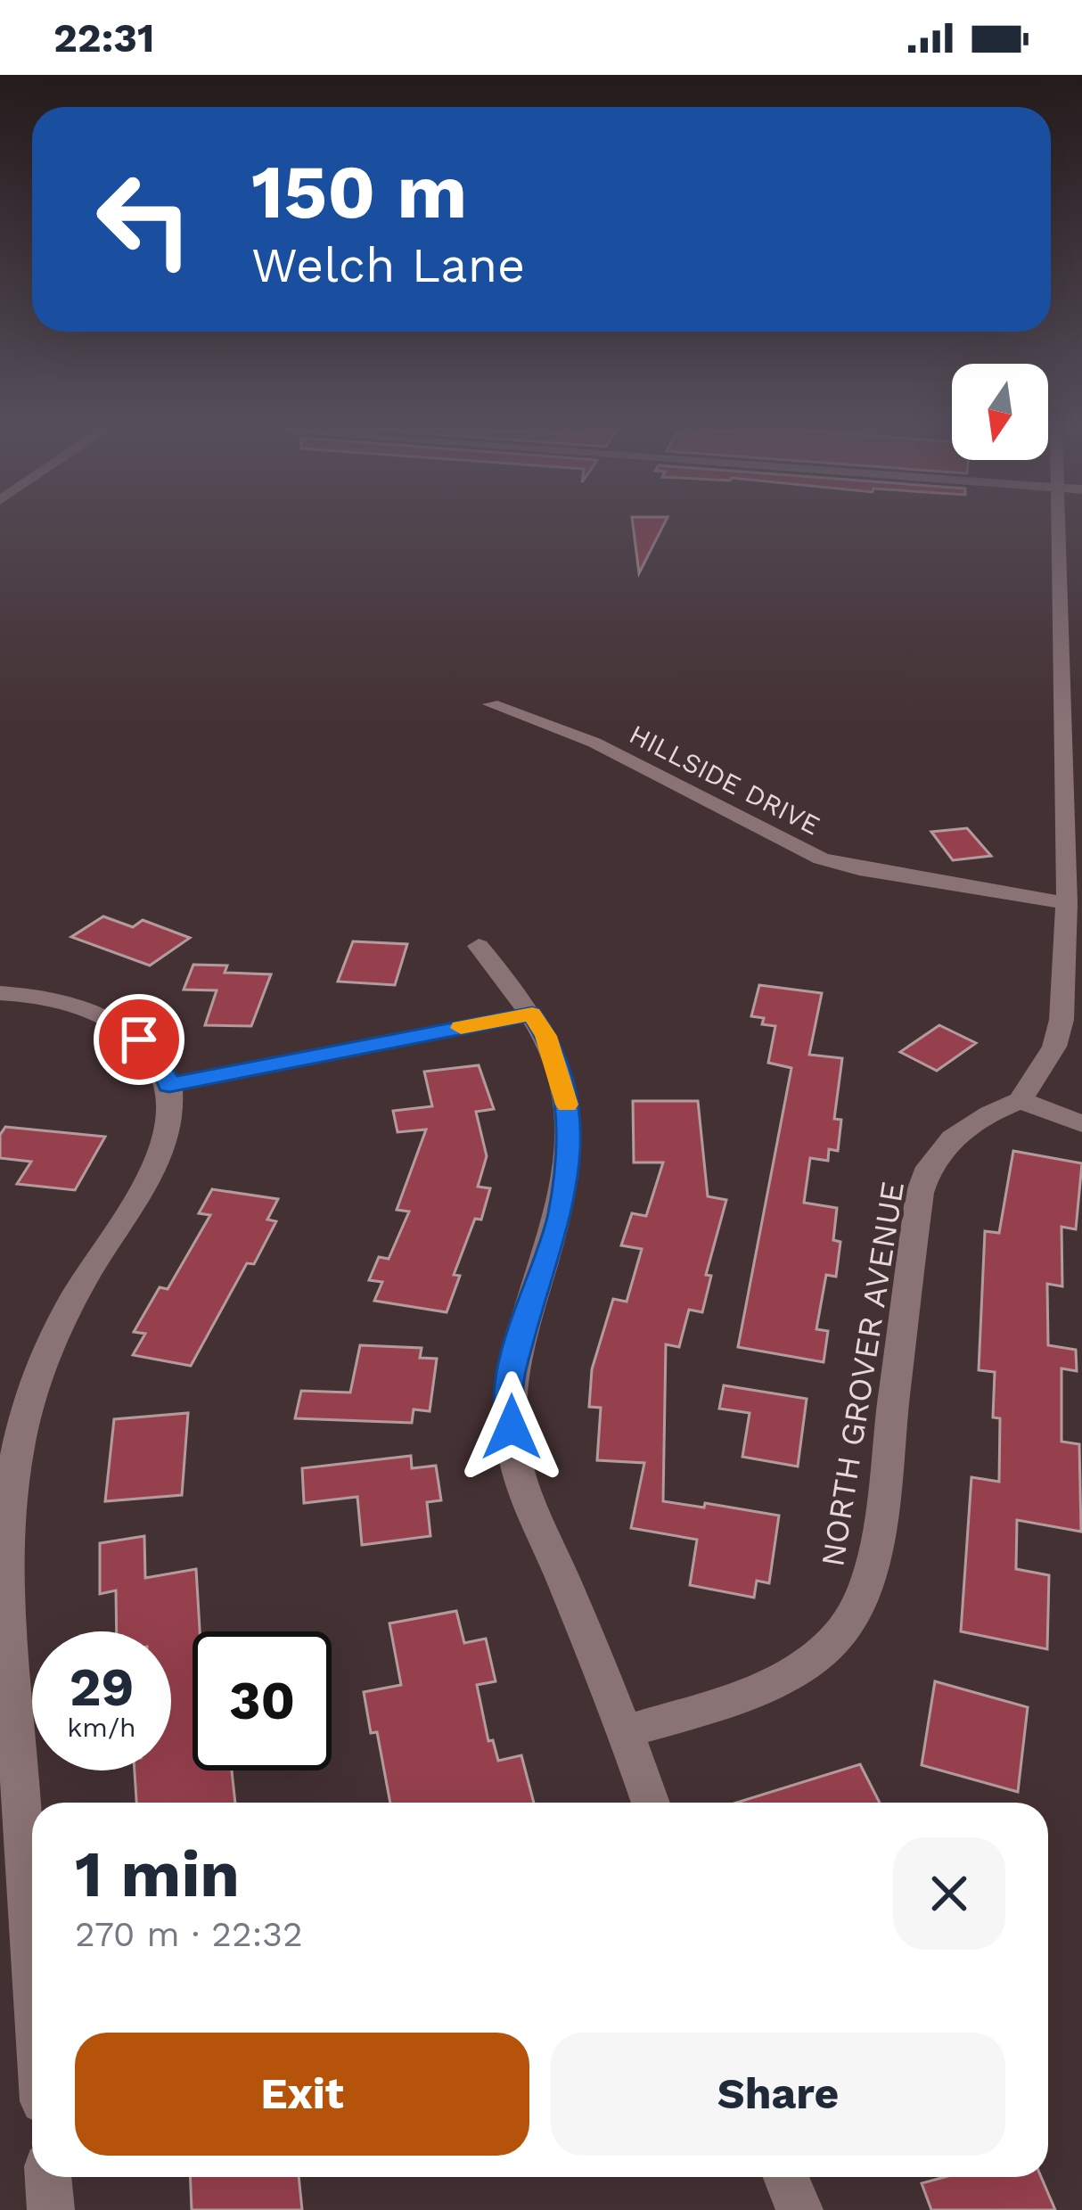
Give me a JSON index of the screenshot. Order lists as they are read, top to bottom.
{
  "streets": {
    "street": ["HILLSIDE DRIVE", "NORTH GROVER AVENUE"]
  },
  "north": "bottom",
  "page": {
    "status": "22:31",
    "turn": ["150 m", "Welch Lane"],
    "speed": "29 km/h",
    "limit": "30",
    "heading": ["1 min", "270 m · 22:32"],
    "buttons": ["Exit", "Share"]
  }
}
